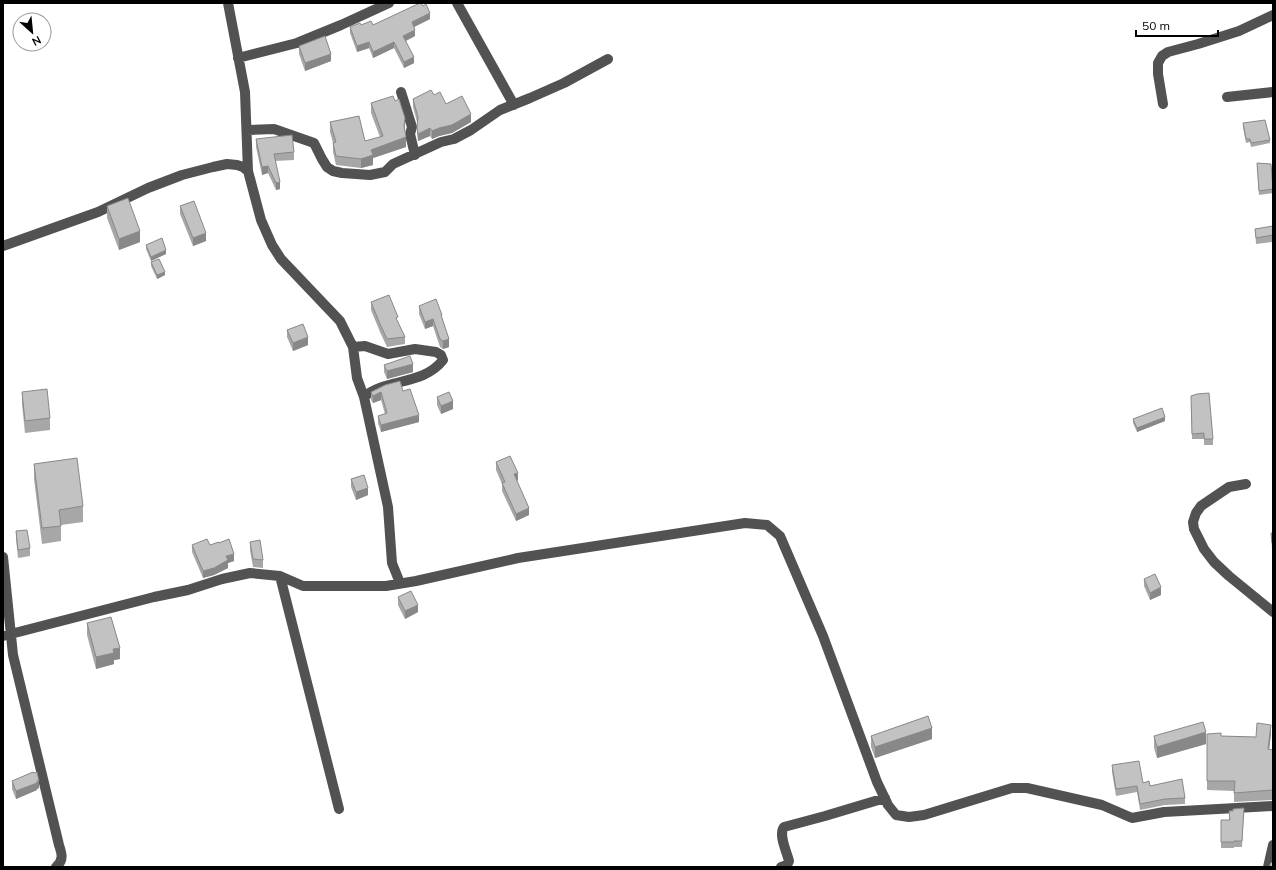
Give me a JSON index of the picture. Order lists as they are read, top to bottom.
{
  "scale_bar": "50 m",
  "north": "bottom right"
}
